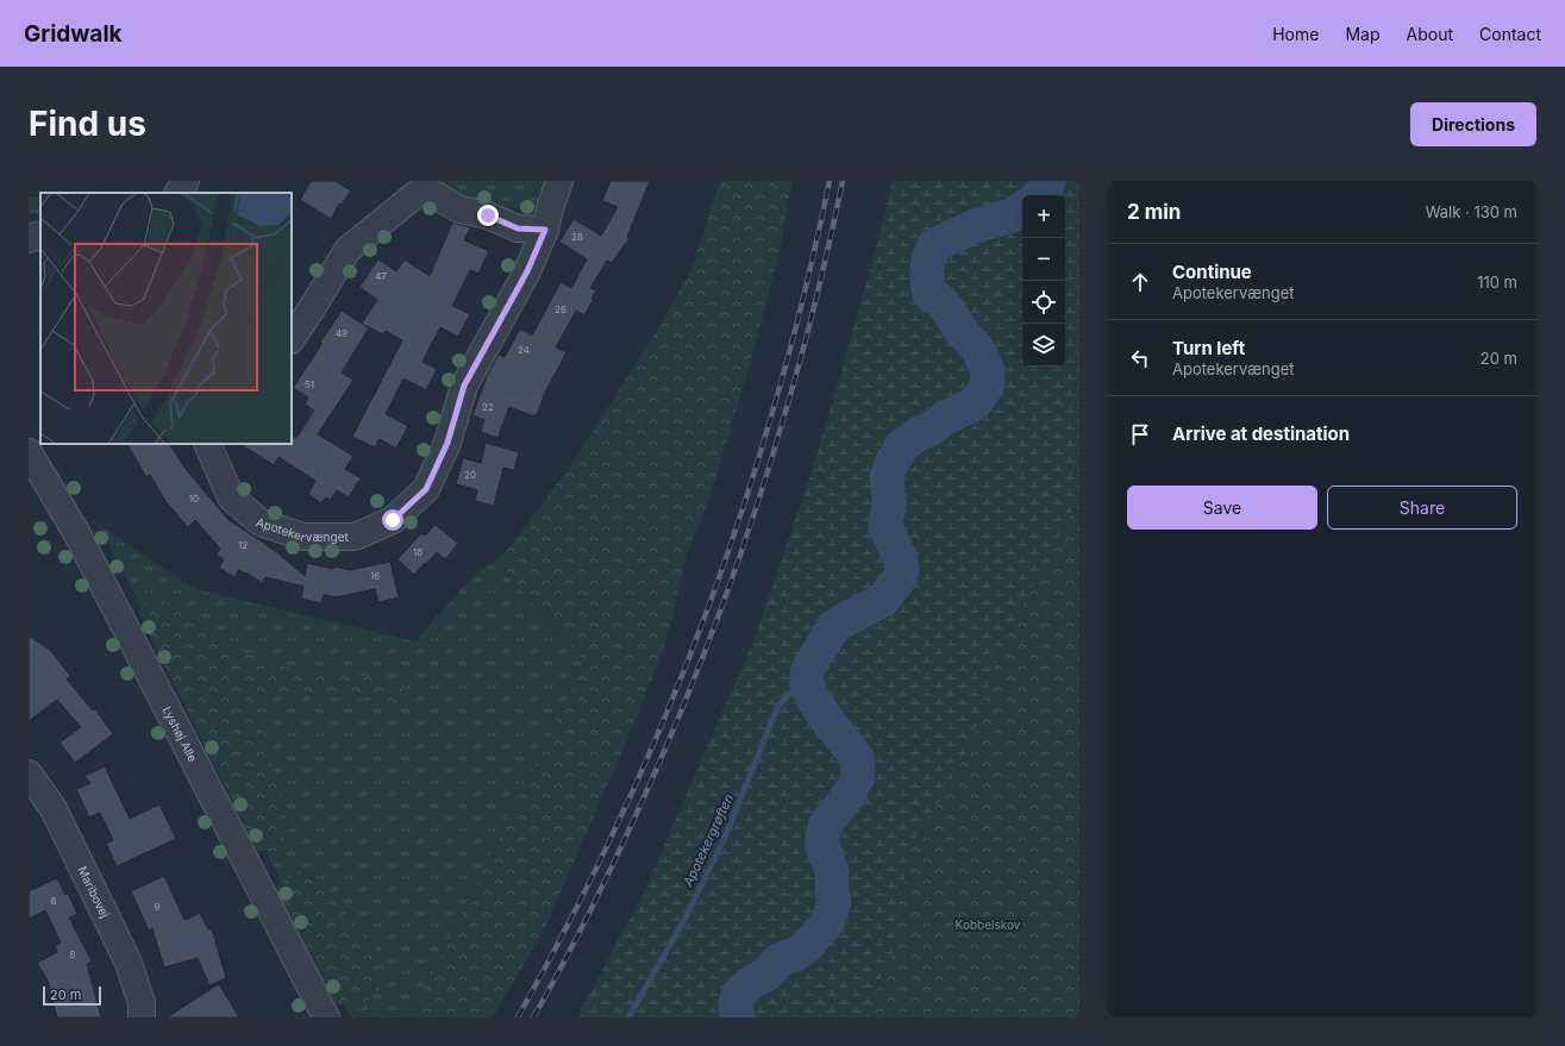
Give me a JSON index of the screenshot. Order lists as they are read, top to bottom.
{
  "streets": {
    "street": ["Apotekervænget", "Lyshøj Alle", "Maribovej"]
  },
  "water": ["Apotekergrøften"],
  "parks": ["Kobbelskov"],
  "house_numbers": [
    "28",
    "47",
    "26",
    "49",
    "24",
    "51",
    "22",
    "20",
    "10",
    "12",
    "18",
    "16",
    "6",
    "9",
    "8"
  ],
  "scale_bar": "20 m",
  "page": {
    "header": "Gridwalk",
    "nav": [
      "Home",
      "Map",
      "About",
      "Contact"
    ],
    "buttons": [
      "Directions",
      ["Save", "Share"]
    ],
    "title": "Find us",
    "heading": ["2 min", "Walk · 130 m"],
    "map_buttons": ["+", "−"],
    "list": [
      ["Continue", "Apotekervænget", "110 m"],
      ["Turn left", "Apotekervænget", "20 m"],
      "Arrive at destination"
    ],
    "scale": "20 m"
  }
}
